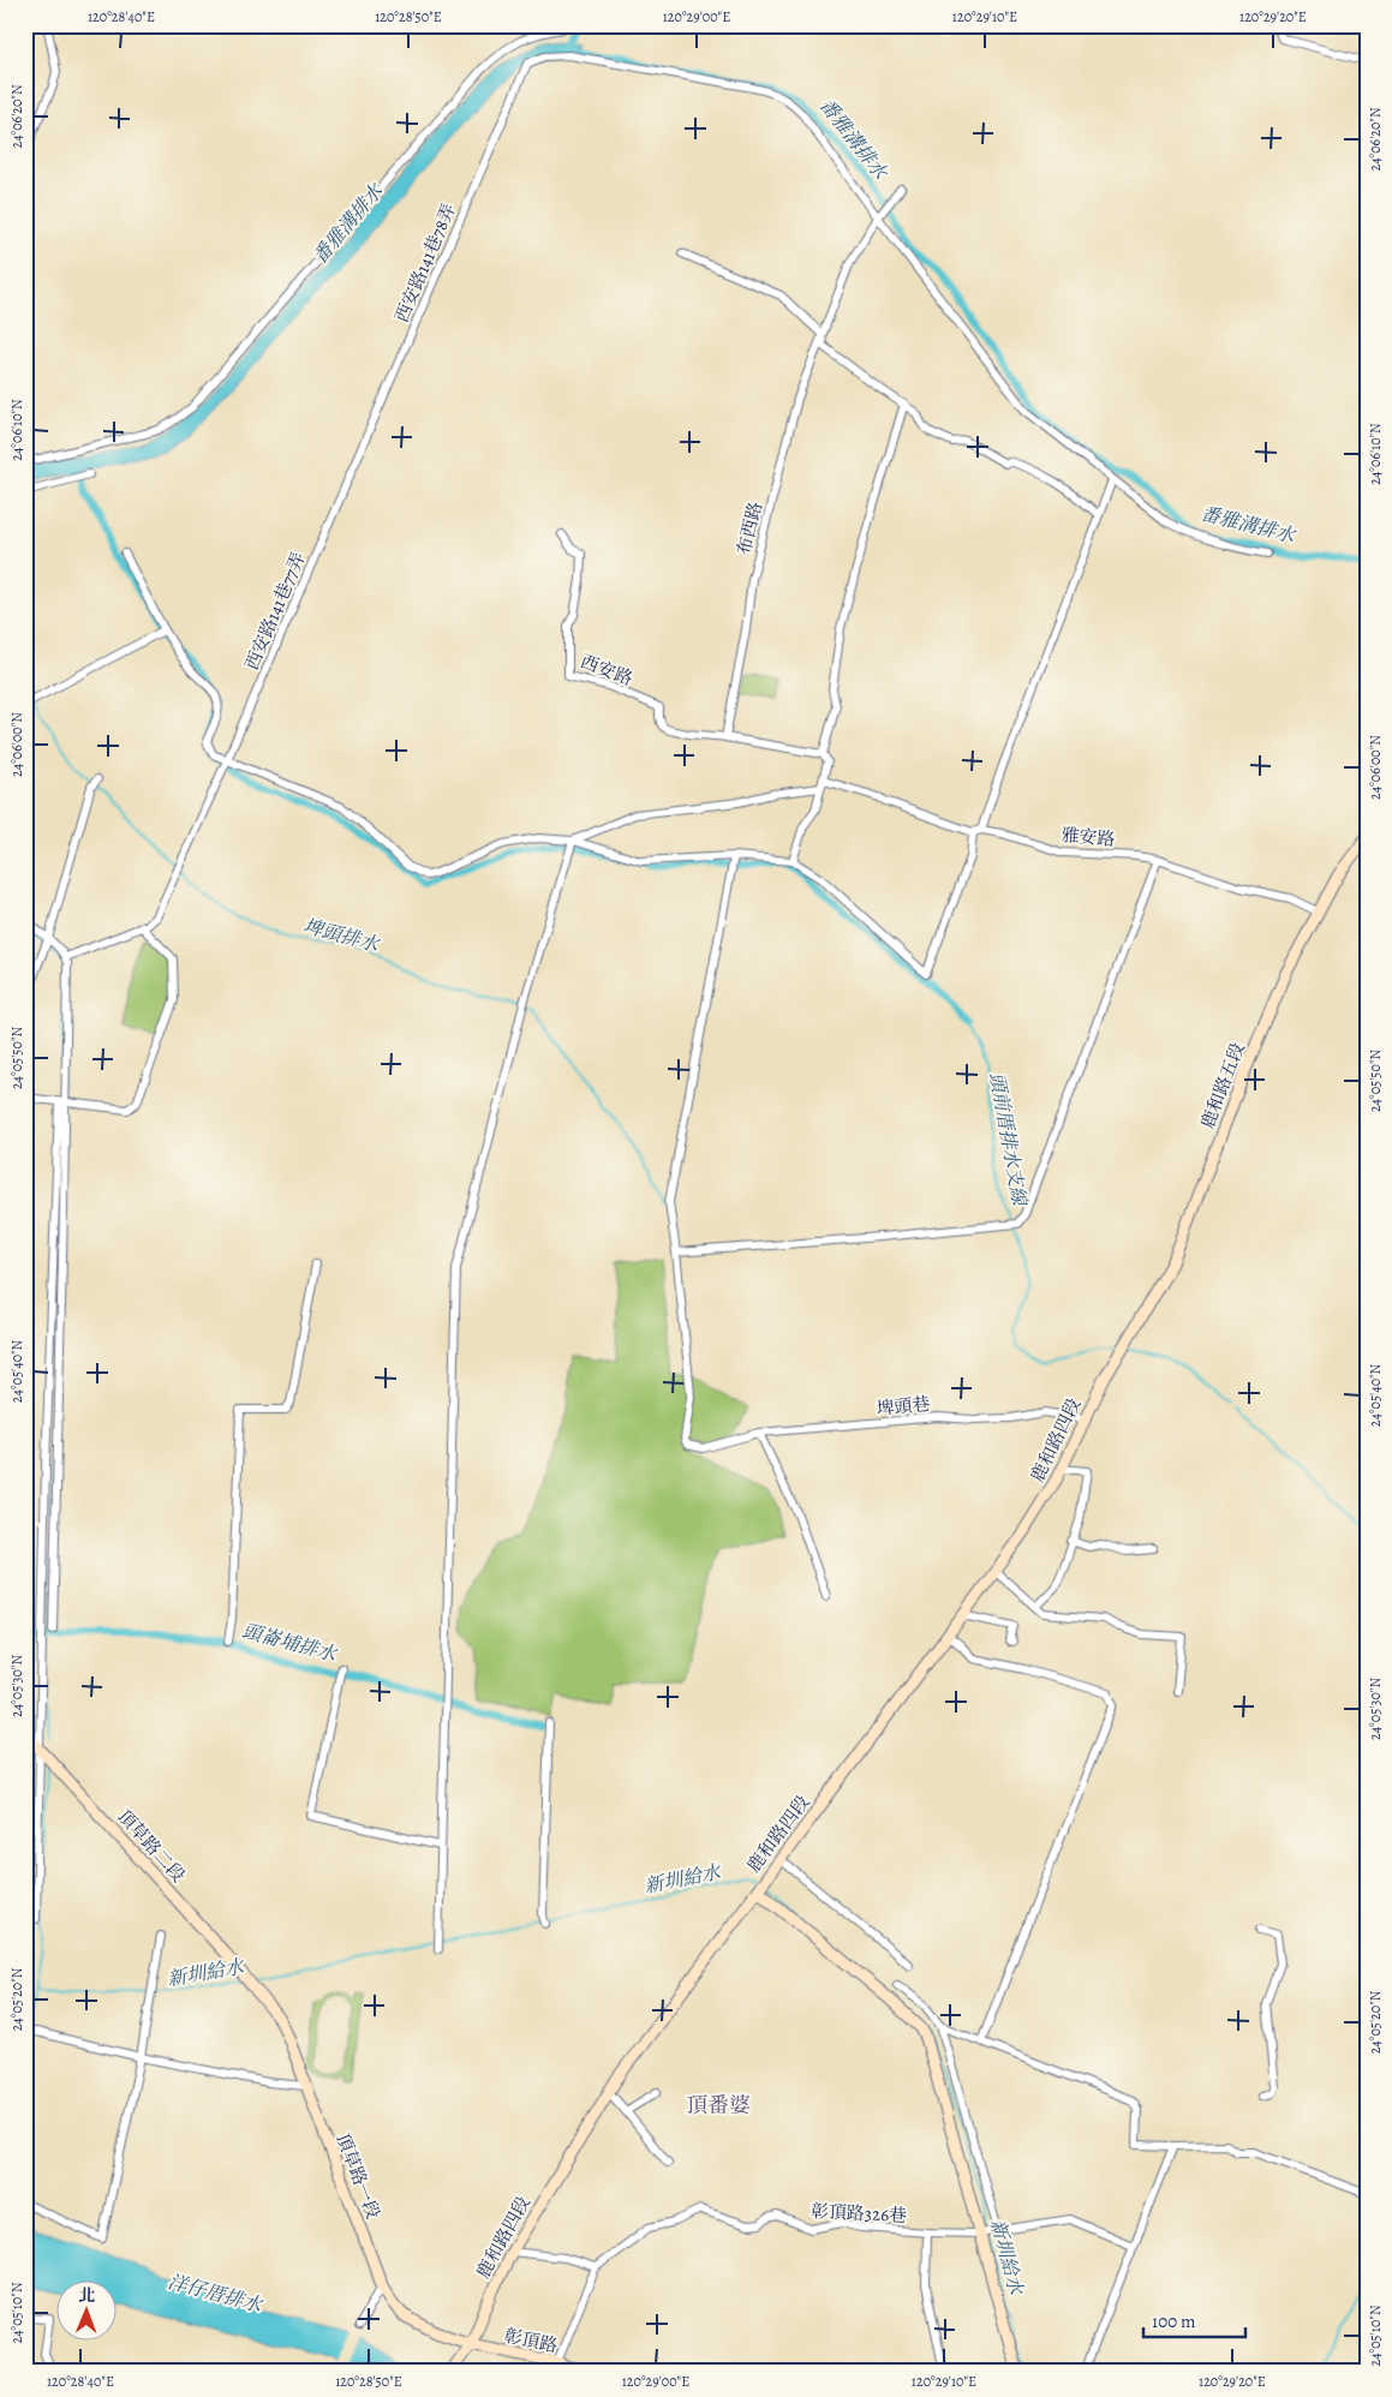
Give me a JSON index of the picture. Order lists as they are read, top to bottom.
{
  "streets": {
    "main road": [
      "鹿和路五段",
      "鹿和路四段",
      "頂草路二段",
      "頂草路一段",
      "彰頂路"
    ],
    "street": [
      "西安路141巷78弄",
      "布西路",
      "西安路141巷77弄",
      "西安路",
      "雅安路",
      "埤頭巷",
      "彰頂路326巷"
    ]
  },
  "crossings": [
    ["西安路141巷78弄", "布西路"],
    ["西安路141巷78弄", "西安路141巷77弄"],
    ["布西路", "西安路"],
    ["雅安路", "鹿和路五段"],
    ["鹿和路五段", "鹿和路四段"],
    ["埤頭巷", "鹿和路四段"],
    ["鹿和路四段", "頂草路一段"],
    ["鹿和路四段", "彰頂路"],
    ["頂草路二段", "頂草路一段"],
    ["頂草路一段", "彰頂路"]
  ],
  "districts": ["頂番婆"],
  "water": [
    "番雅溝排水",
    "埤頭排水",
    "頭前厝排水支線",
    "頭崙埔排水",
    "新圳給水",
    "洋仔厝排水"
  ],
  "scale_bar": "100 m",
  "north": "top",
  "coordinates": [
    "120°28'40\"E",
    "120°28'50\"E",
    "120°29'00\"E",
    "120°29'10\"E",
    "120°29'20\"E",
    "24°06'20\"N",
    "24°06'10\"N",
    "24°06'00\"N",
    "24°05'50\"N",
    "24°05'40\"N",
    "24°05'30\"N",
    "24°05'20\"N",
    "24°05'10\"N"
  ]
}
